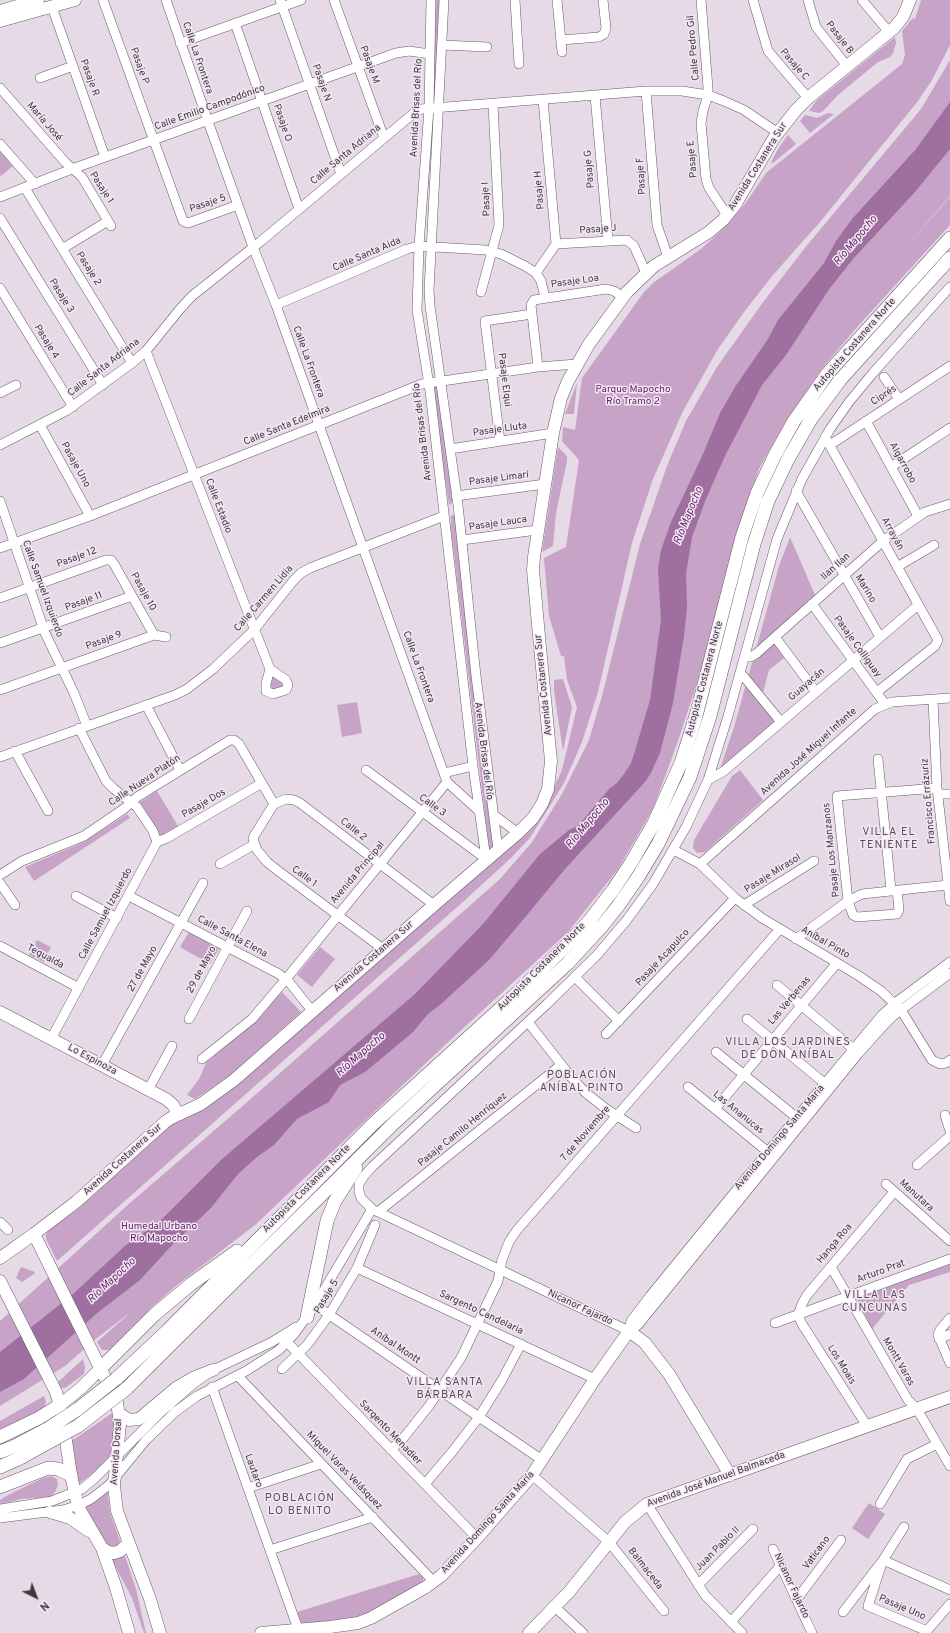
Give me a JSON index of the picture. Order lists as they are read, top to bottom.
{
  "streets": {
    "highway": ["Autopista Costanera Norte"],
    "main road": [
      "Avenida Costanera Sur",
      "Lo Espinoza",
      "Avenida Domingo Santa María",
      "Nicanor Fajardo",
      "Avenida Dorsal",
      "Avenida José Manuel Balmaceda"
    ],
    "street": [
      "Pasaje B",
      "Calle Pedro Gil",
      "Calle La Frontera",
      "Pasaje M",
      "Pasaje C",
      "Pasaje P",
      "Pasaje R",
      "Pasaje N",
      "Calle Emilio Campodónico",
      "Avenida Brisas del Río",
      "María José",
      "Pasaje O",
      "Calle Santa Adriana",
      "Pasaje E",
      "Pasaje G",
      "Pasaje F",
      "Pasaje 1",
      "Pasaje H",
      "Pasaje I",
      "Pasaje 5",
      "Pasaje J",
      "Calle Santa Aida",
      "Pasaje 2",
      "Pasaje Loa",
      "Pasaje 3",
      "Pasaje 4",
      "Pasaje Elqui",
      "Ciprés",
      "Calle Santa Edelmira",
      "Pasaje Lluta",
      "Algarrobo",
      "Pasaje Uno",
      "Pasaje Limarí",
      "Calle Estadio",
      "Pasaje Lauca",
      "Arrayán",
      "Pasaje 12",
      "Ilan Ilan",
      "Calle Samuel Izquierdo",
      "Marino",
      "Pasaje 10",
      "Calle Carmen Lidia",
      "Pasaje 11",
      "Pasaje 9",
      "Pasaje Colliguay",
      "Guayacán",
      "Avenida José Miguel Infante",
      "Calle Nueva Platón",
      "Francisco Errázuriz",
      "Pasaje Dos",
      "Calle 3",
      "Calle 2",
      "Pasaje Los Manzanos",
      "Avenida Principal",
      "Pasaje Mirasol",
      "Calle 1",
      "Calle Santa Elena",
      "Aníbal Pinto",
      "Tegualda",
      "Pasaje Acapulco",
      "27 de Mayo",
      "29 de Mayo",
      "Las Verbenas",
      "Las Ananucas",
      "Pasaje Camilo Henríquez",
      "7 de Noviembre",
      "Manutara",
      "Hanga Roa",
      "Arturo Prat",
      "Sargento Candelaria",
      "Aníbal Montt",
      "Montt Varas",
      "Los Moais",
      "Sargento Menadier",
      "Lautaro",
      "Miguel Varas Velásquez",
      "Juan Pablo II",
      "Vaticano",
      "Balmaceda"
    ]
  },
  "crossings": [
    ["Pasaje B", "Avenida Costanera Sur"],
    ["Calle Pedro Gil", "Calle Santa Adriana"],
    ["Calle Pedro Gil", "Pasaje E"],
    ["Calle La Frontera", "Calle Emilio Campodónico"],
    ["Calle La Frontera", "Calle Santa Adriana"],
    ["Calle La Frontera", "Pasaje 5"],
    ["Calle La Frontera", "Calle Santa Aida"],
    ["Calle La Frontera", "Calle Santa Edelmira"],
    ["Calle La Frontera", "Calle Carmen Lidia"],
    ["Calle La Frontera", "Avenida Principal"],
    ["Pasaje M", "Calle Emilio Campodónico"],
    ["Pasaje M", "Calle Santa Adriana"],
    ["Pasaje C", "Avenida Costanera Sur"],
    ["Pasaje P", "Calle Emilio Campodónico"],
    ["Pasaje P", "Pasaje 5"],
    ["Pasaje R", "Calle Emilio Campodónico"],
    ["Pasaje N", "Calle Emilio Campodónico"],
    ["Pasaje N", "Calle Santa Adriana"],
    ["Calle Emilio Campodónico", "Avenida Brisas del Río"],
    ["Calle Emilio Campodónico", "María José"],
    ["Calle Emilio Campodónico", "Pasaje O"],
    ["Calle Emilio Campodónico", "Pasaje 1"],
    ["Calle Emilio Campodónico", "Pasaje 5"],
    ["Calle Emilio Campodónico", "Pasaje 2"],
    ["Avenida Brisas del Río", "Calle Santa Adriana"],
    ["Avenida Brisas del Río", "Avenida Costanera Sur"],
    ["Avenida Brisas del Río", "Calle Santa Aida"],
    ["Avenida Brisas del Río", "Calle Santa Edelmira"],
    ["Avenida Brisas del Río", "Pasaje Lluta"],
    ["Avenida Brisas del Río", "Pasaje Limarí"],
    ["Avenida Brisas del Río", "Pasaje Lauca"],
    ["Avenida Brisas del Río", "Calle Carmen Lidia"],
    ["Avenida Brisas del Río", "Calle 3"],
    ["María José", "Pasaje 1"],
    ["Pasaje O", "Calle Santa Adriana"],
    ["Calle Santa Adriana", "Pasaje E"],
    ["Calle Santa Adriana", "Avenida Costanera Sur"],
    ["Calle Santa Adriana", "Pasaje G"],
    ["Calle Santa Adriana", "Pasaje F"],
    ["Calle Santa Adriana", "Pasaje H"],
    ["Calle Santa Adriana", "Pasaje I"],
    ["Calle Santa Adriana", "Pasaje 2"],
    ["Calle Santa Adriana", "Pasaje 3"],
    ["Calle Santa Adriana", "Pasaje 4"],
    ["Calle Santa Adriana", "Pasaje Uno"],
    ["Calle Santa Adriana", "Calle Estadio"],
    ["Pasaje E", "Avenida Costanera Sur"],
    ["Avenida Costanera Sur", "Pasaje F"],
    ["Avenida Costanera Sur", "Pasaje J"],
    ["Avenida Costanera Sur", "Pasaje Loa"],
    ["Avenida Costanera Sur", "Calle Santa Edelmira"],
    ["Avenida Costanera Sur", "Pasaje Lluta"],
    ["Avenida Costanera Sur", "Pasaje Limarí"],
    ["Avenida Costanera Sur", "Pasaje Lauca"],
    ["Avenida Costanera Sur", "Calle 3"],
    ["Avenida Costanera Sur", "Calle 2"],
    ["Avenida Costanera Sur", "Calle 1"],
    ["Avenida Costanera Sur", "Calle Santa Elena"],
    ["Avenida Costanera Sur", "Lo Espinoza"],
    ["Avenida Costanera Sur", "Avenida Dorsal"],
    ["Pasaje G", "Pasaje J"],
    ["Pasaje 1", "Pasaje 2"],
    ["Pasaje H", "Pasaje J"],
    ["Pasaje I", "Calle Santa Aida"],
    ["Pasaje 5", "Sargento Candelaria"],
    ["Pasaje 5", "Aníbal Montt"],
    ["Pasaje 5", "Sargento Menadier"],
    ["Pasaje Loa", "Pasaje Elqui"],
    ["Pasaje Elqui", "Calle Santa Edelmira"],
    ["Pasaje Elqui", "Pasaje Lluta"],
    ["Ciprés", "Algarrobo"],
    ["Ciprés", "Arrayán"],
    ["Calle Santa Edelmira", "Pasaje Uno"],
    ["Calle Santa Edelmira", "Calle Estadio"],
    ["Calle Santa Edelmira", "Calle Samuel Izquierdo"],
    ["Algarrobo", "Ilan Ilan"],
    ["Calle Estadio", "Calle Carmen Lidia"],
    ["Arrayán", "Ilan Ilan"],
    ["Arrayán", "Pasaje Colliguay"],
    ["Arrayán", "Guayacán"],
    ["Pasaje 12", "Calle Samuel Izquierdo"],
    ["Pasaje 12", "Pasaje 10"],
    ["Ilan Ilan", "Marino"],
    ["Ilan Ilan", "Pasaje Colliguay"],
    ["Calle Samuel Izquierdo", "Calle Carmen Lidia"],
    ["Calle Samuel Izquierdo", "Pasaje 11"],
    ["Calle Samuel Izquierdo", "Pasaje 9"],
    ["Calle Samuel Izquierdo", "Calle Nueva Platón"],
    ["Calle Samuel Izquierdo", "Pasaje Dos"],
    ["Calle Samuel Izquierdo", "Calle Santa Elena"],
    ["Calle Samuel Izquierdo", "Tegualda"],
    ["Calle Samuel Izquierdo", "Lo Espinoza"],
    ["Marino", "Guayacán"],
    ["Pasaje 10", "Pasaje 11"],
    ["Pasaje 10", "Pasaje 9"],
    ["Pasaje Colliguay", "Guayacán"],
    ["Pasaje Colliguay", "Avenida José Miguel Infante"],
    ["Avenida José Miguel Infante", "Francisco Errázuriz"],
    ["Avenida José Miguel Infante", "Aníbal Pinto"],
    ["Calle Nueva Platón", "Pasaje Dos"],
    ["Calle Nueva Platón", "Calle 2"],
    ["Calle 3", "Avenida Principal"],
    ["Calle 2", "Avenida Principal"],
    ["Avenida Principal", "Calle 1"],
    ["Avenida Principal", "Calle Santa Elena"],
    ["Pasaje Mirasol", "Aníbal Pinto"],
    ["Calle Santa Elena", "27 de Mayo"],
    ["Calle Santa Elena", "29 de Mayo"],
    ["Aníbal Pinto", "Pasaje Acapulco"],
    ["Aníbal Pinto", "Las Verbenas"],
    ["Aníbal Pinto", "7 de Noviembre"],
    ["Aníbal Pinto", "Avenida Domingo Santa María"],
    ["27 de Mayo", "Lo Espinoza"],
    ["Las Verbenas", "Las Ananucas"],
    ["Las Ananucas", "Avenida Domingo Santa María"],
    ["Pasaje Camilo Henríquez", "Nicanor Fajardo"],
    ["7 de Noviembre", "Nicanor Fajardo"],
    ["7 de Noviembre", "Sargento Candelaria"],
    ["7 de Noviembre", "Aníbal Montt"],
    ["7 de Noviembre", "Sargento Menadier"],
    ["Avenida Domingo Santa María", "Nicanor Fajardo"],
    ["Avenida Domingo Santa María", "Sargento Candelaria"],
    ["Avenida Domingo Santa María", "Aníbal Montt"],
    ["Avenida Domingo Santa María", "Sargento Menadier"],
    ["Avenida Domingo Santa María", "Lautaro"],
    ["Avenida Domingo Santa María", "Miguel Varas Velásquez"],
    ["Manutara", "Hanga Roa"],
    ["Hanga Roa", "Arturo Prat"],
    ["Hanga Roa", "Montt Varas"],
    ["Hanga Roa", "Los Moais"],
    ["Arturo Prat", "Montt Varas"],
    ["Arturo Prat", "Los Moais"],
    ["Nicanor Fajardo", "Avenida José Manuel Balmaceda"],
    ["Nicanor Fajardo", "Vaticano"],
    ["Montt Varas", "Avenida José Manuel Balmaceda"],
    ["Los Moais", "Avenida José Manuel Balmaceda"],
    ["Avenida José Manuel Balmaceda", "Balmaceda"]
  ],
  "districts": [
    "VILLA EL TENIENTE",
    "VILLA LOS JARDINES DE DON ANÍBAL",
    "POBLACIÓN ANÍBAL PINTO",
    "VILLA LAS CUNCUNAS",
    "VILLA SANTA BÁRBARA",
    "POBLACIÓN LO BENITO"
  ],
  "water": ["Río Mapocho"],
  "parks": ["Parque Mapocho Río Tramo 2", "Humedal Urbano Río Mapocho"],
  "north": "bottom right"
}
